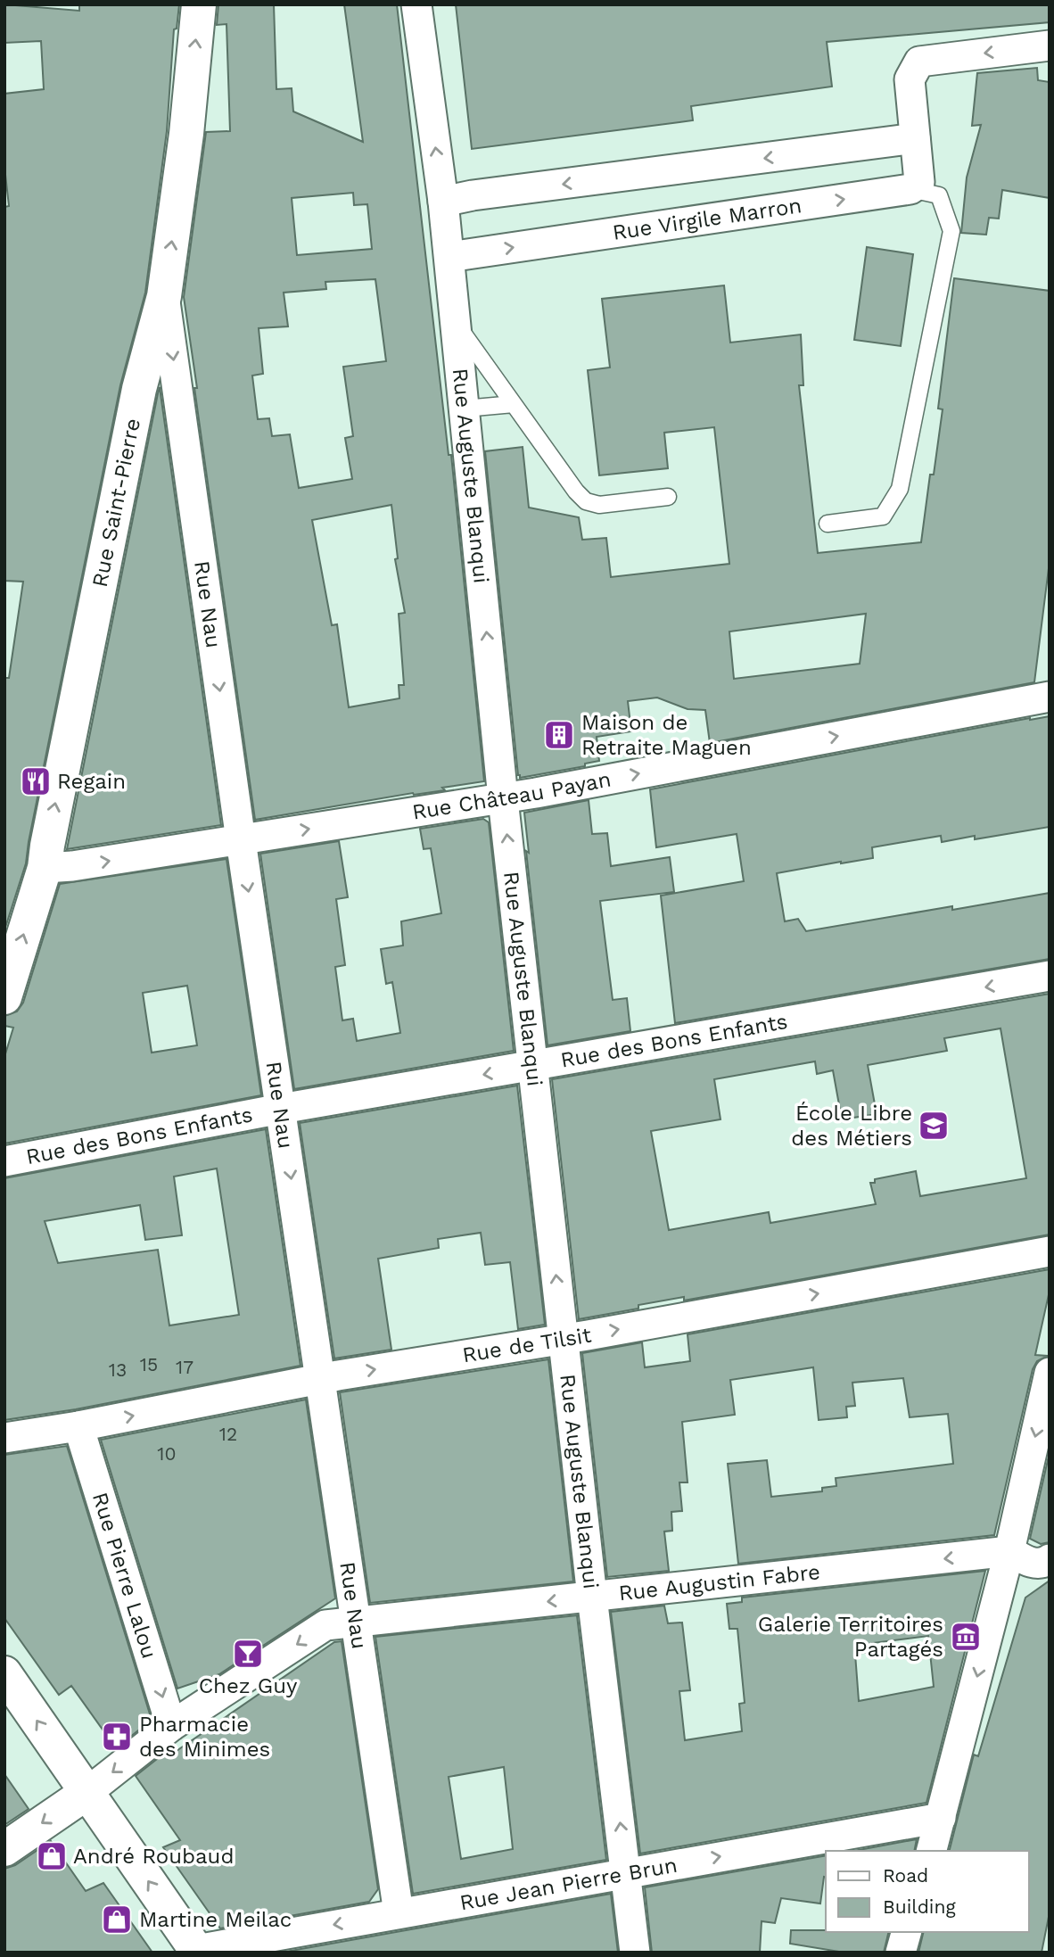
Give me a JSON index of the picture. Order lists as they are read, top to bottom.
{
  "streets": {
    "street": [
      "Rue Virgile Marron",
      "Rue Auguste Blanqui",
      "Rue Saint-Pierre",
      "Rue Nau",
      "Rue Château Payan",
      "Rue des Bons Enfants",
      "Rue de Tilsit",
      "Rue Pierre Lalou",
      "Rue Augustin Fabre",
      "Rue Jean Pierre Brun"
    ]
  },
  "crossings": [
    ["Rue Virgile Marron", "Rue Auguste Blanqui"],
    ["Rue Auguste Blanqui", "Rue Château Payan"],
    ["Rue Auguste Blanqui", "Rue des Bons Enfants"],
    ["Rue Auguste Blanqui", "Rue de Tilsit"],
    ["Rue Auguste Blanqui", "Rue Augustin Fabre"],
    ["Rue Auguste Blanqui", "Rue Jean Pierre Brun"],
    ["Rue Saint-Pierre", "Rue Nau"],
    ["Rue Saint-Pierre", "Rue Château Payan"],
    ["Rue Nau", "Rue Château Payan"],
    ["Rue Nau", "Rue des Bons Enfants"],
    ["Rue Nau", "Rue de Tilsit"],
    ["Rue Nau", "Rue Augustin Fabre"],
    ["Rue Nau", "Rue Jean Pierre Brun"],
    ["Rue de Tilsit", "Rue Pierre Lalou"],
    ["Rue Pierre Lalou", "Rue Augustin Fabre"]
  ],
  "one_way": [
    "Rue Auguste Blanqui",
    "Rue Saint-Pierre",
    "Rue Nau",
    "Rue Château Payan",
    "Rue des Bons Enfants",
    "Rue de Tilsit",
    "Rue Augustin Fabre"
  ],
  "places": {
    "building": ["Maison de Retraite Maguen"],
    "restaurant": ["Regain"],
    "school or university": ["École Libre des Métiers"],
    "museum": ["Galerie Territoires Partagés"],
    "bar": ["Chez Guy"],
    "pharmacy": ["Pharmacie des Minimes"],
    "shop": ["André Roubaud", "Martine Meilac"]
  },
  "house_numbers": [
    "15",
    "17",
    "13",
    "12",
    "10"
  ],
  "legend": ["Road", "Building"]
}
